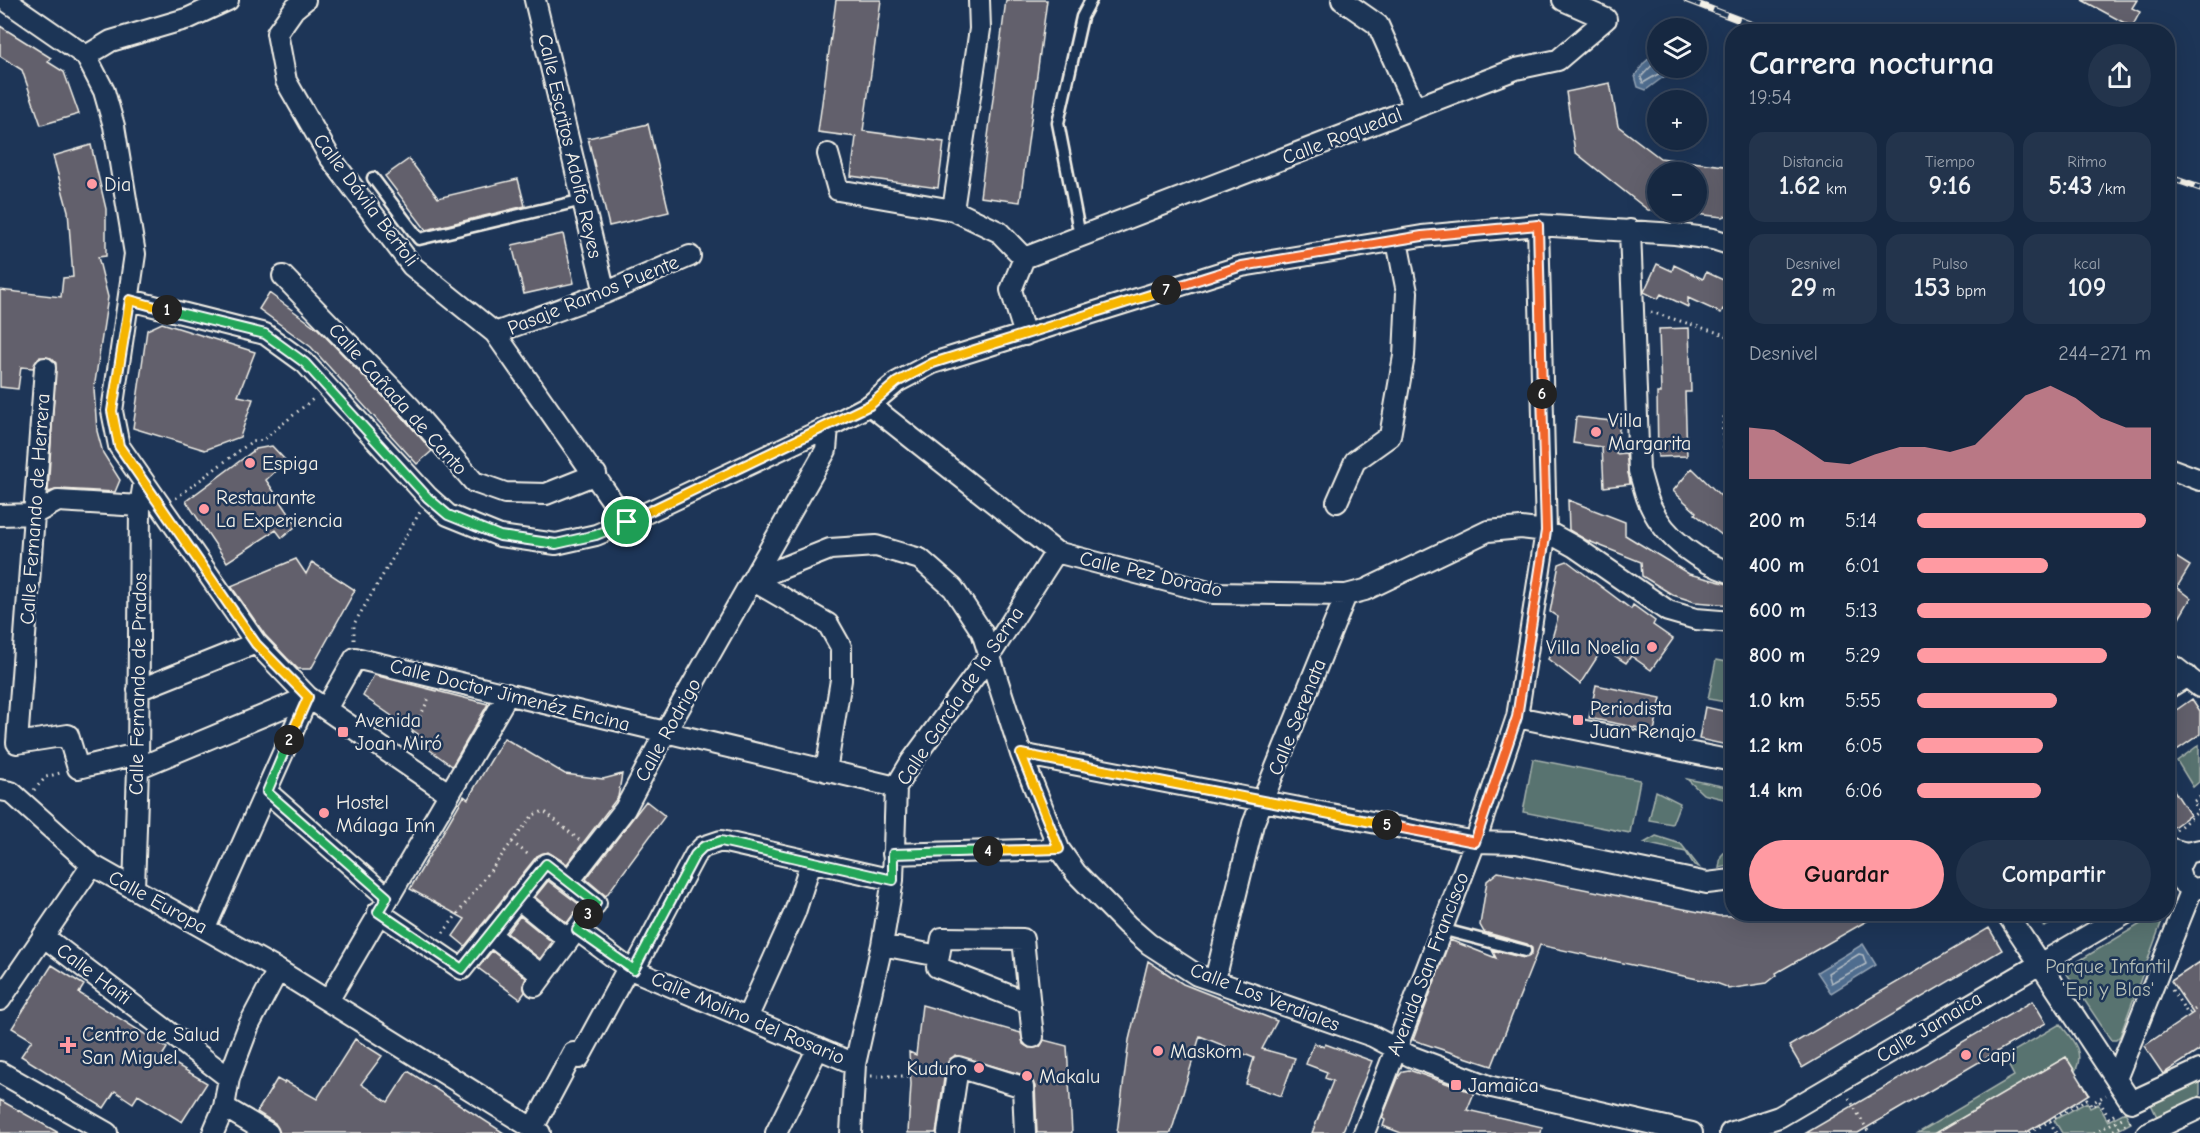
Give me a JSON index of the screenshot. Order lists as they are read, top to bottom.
{
  "streets": {
    "street": [
      "Calle Roquedal",
      "Calle Escritos Adolfo Reyes",
      "Calle Dávila Bertoli",
      "Pasaje Ramos Puente",
      "Calle Cañada de Canto",
      "Calle Fernando de Herrera",
      "Calle Pez Dorado",
      "Calle Fernando de Prados",
      "Calle Doctor Jimenéz Encina",
      "Calle García de la Serna",
      "Calle Serenata",
      "Calle Rodrigo",
      "Calle Europa",
      "Avenida San Francisco",
      "Calle Haiti",
      "Calle Los Verdiales",
      "Calle Molino del Rosario",
      "Calle Jamaica"
    ]
  },
  "crossings": [
    ["Calle Escritos Adolfo Reyes", "Pasaje Ramos Puente"],
    ["Calle Dávila Bertoli", "Pasaje Ramos Puente"],
    ["Calle Dávila Bertoli", "Calle Cañada de Canto"],
    ["Calle Pez Dorado", "Calle García de la Serna"],
    ["Calle Pez Dorado", "Calle Serenata"],
    ["Calle Pez Dorado", "Avenida San Francisco"],
    ["Calle Fernando de Prados", "Calle Europa"],
    ["Calle Doctor Jimenéz Encina", "Calle García de la Serna"],
    ["Calle Doctor Jimenéz Encina", "Calle Rodrigo"],
    ["Calle García de la Serna", "Calle Los Verdiales"],
    ["Calle García de la Serna", "Calle Molino del Rosario"],
    ["Calle Serenata", "Calle Los Verdiales"],
    ["Calle Rodrigo", "Calle Los Verdiales"],
    ["Avenida San Francisco", "Calle Los Verdiales"]
  ],
  "parks": ["Parque Infantil 'Epi y Blas'"],
  "places": {
    "other": [
      "Dia",
      "Villa Margarita",
      "Espiga",
      "Restaurante La Experiencia",
      "Villa Noelia",
      "Hostel Málaga Inn",
      "Maskom",
      "Capi",
      "Kuduro",
      "Makalu"
    ],
    "transit": ["Periodista Juan Renajo", "Avenida Joan Miró", "Jamaica"],
    "health": ["Centro de Salud San Miguel"]
  },
  "page": {
    "map_buttons": ["+", "−"],
    "heading": ["Carrera nocturna", "19:54"],
    "stats": [
      ["Distancia", "1.62 km"],
      ["Tiempo", "9:16"],
      ["Ritmo", "5:43 /km"],
      ["Desnivel", "29 m"],
      ["Pulso", "153 bpm"],
      ["kcal", "109"]
    ],
    "pins": [
      "7",
      "1",
      "6",
      "2",
      "5",
      "4",
      "3"
    ],
    "chart": ["Desnivel", "244–271 m"],
    "list": [
      {
        "name": "200 m",
        "note": "5:14"
      },
      {
        "name": "400 m",
        "note": "6:01"
      },
      {
        "name": "600 m",
        "note": "5:13"
      },
      {
        "name": "800 m",
        "note": "5:29"
      },
      {
        "name": "1.0 km",
        "note": "5:55"
      },
      {
        "name": "1.2 km",
        "note": "6:05"
      },
      {
        "name": "1.4 km",
        "note": "6:06"
      }
    ],
    "buttons": ["Guardar", "Compartir"]
  }
}
